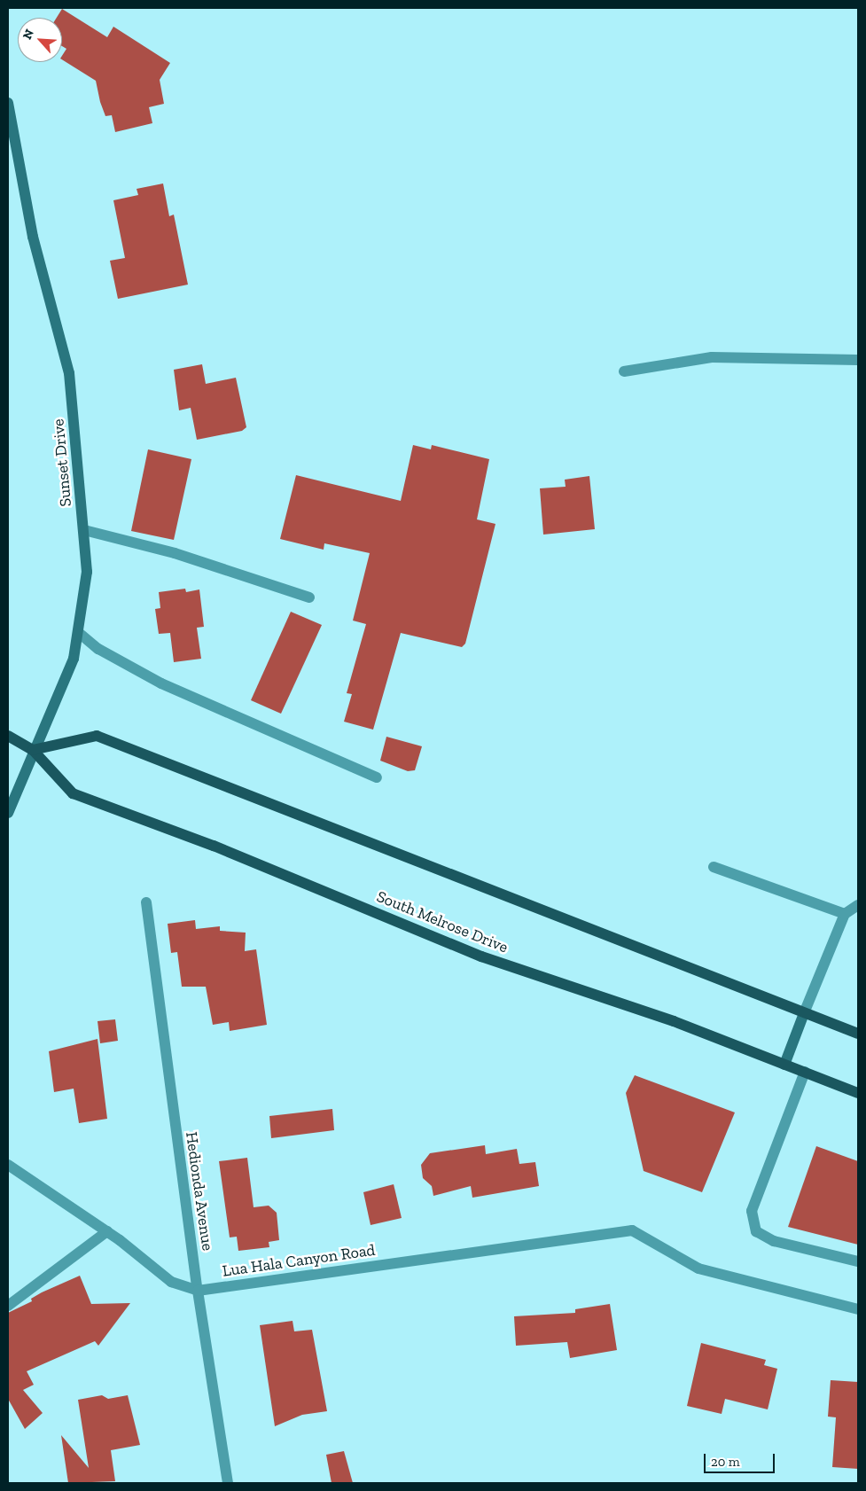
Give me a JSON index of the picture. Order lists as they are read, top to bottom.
{
  "streets": {
    "main road": ["Sunset Drive", "South Melrose Drive"],
    "street": ["Hedionda Avenue", "Lua Hala Canyon Road"]
  },
  "crossings": [
    ["Sunset Drive", "South Melrose Drive"],
    ["Hedionda Avenue", "Lua Hala Canyon Road"]
  ],
  "scale_bar": "20 m",
  "north": "top left"
}
